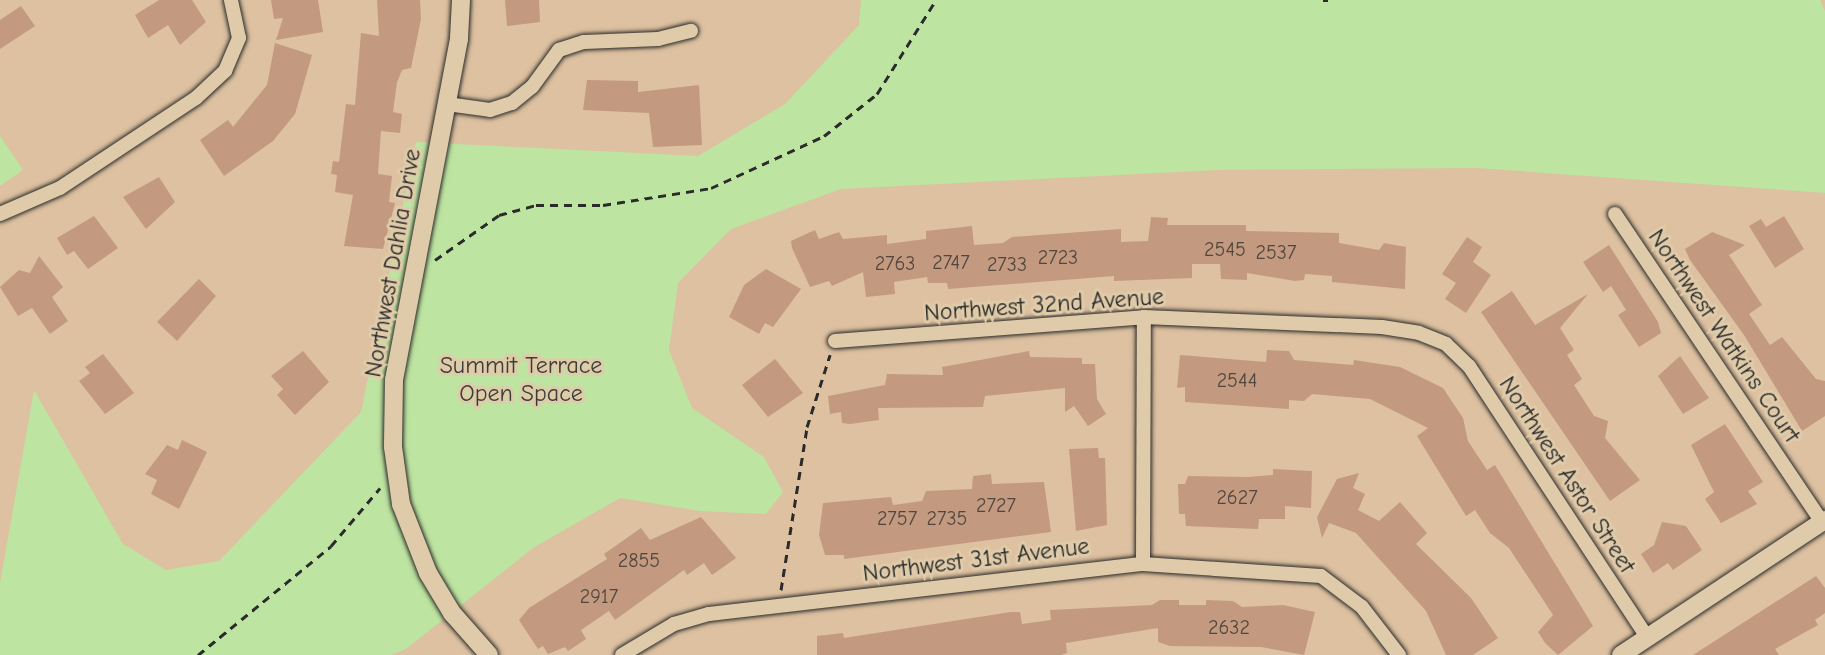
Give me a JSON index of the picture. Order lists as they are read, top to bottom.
{
  "streets": {
    "street": [
      "Northwest Dahlia Drive",
      "Northwest 32nd Avenue",
      "Northwest Watkins Court",
      "Northwest Astor Street",
      "Northwest 31st Avenue"
    ]
  },
  "crossings": [
    ["Northwest 32nd Avenue", "Northwest Astor Street"]
  ],
  "parks": ["Summit Terrace Open Space"],
  "house_numbers": [
    "2545",
    "2537",
    "2723",
    "2747",
    "2763",
    "2733",
    "2544",
    "2627",
    "2727",
    "2757",
    "2735",
    "2855",
    "2917",
    "2632"
  ]
}
